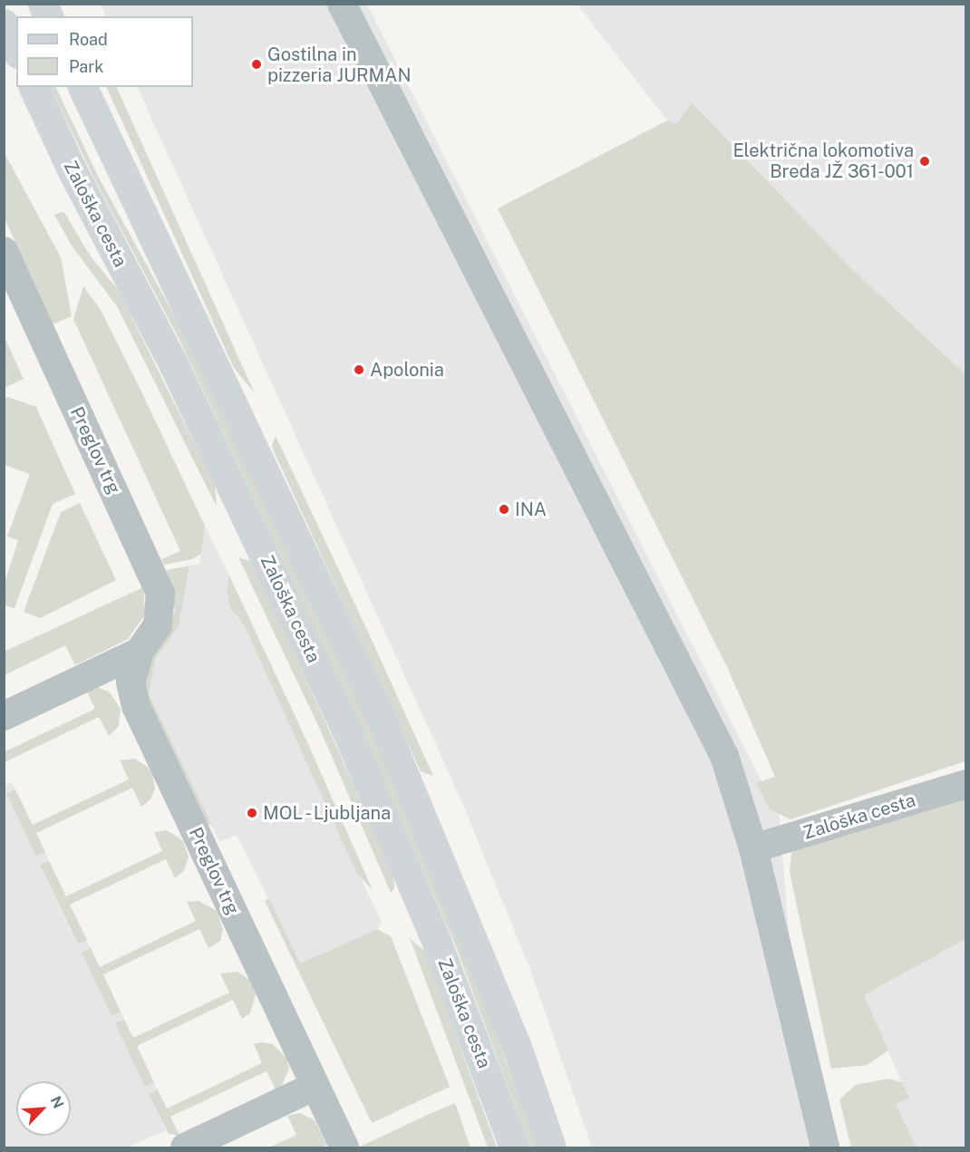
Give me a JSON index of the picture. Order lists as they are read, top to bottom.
{
  "streets": {
    "main road": ["Zaloška cesta"],
    "street": ["Preglov trg"]
  },
  "places": [
    "Gostilna in pizzeria JURMAN",
    "Električna lokomotiva Breda JŽ 361-001",
    "Apolonia",
    "INA",
    "MOL - Ljubljana"
  ],
  "legend": ["Road", "Park"],
  "north": "top right"
}
